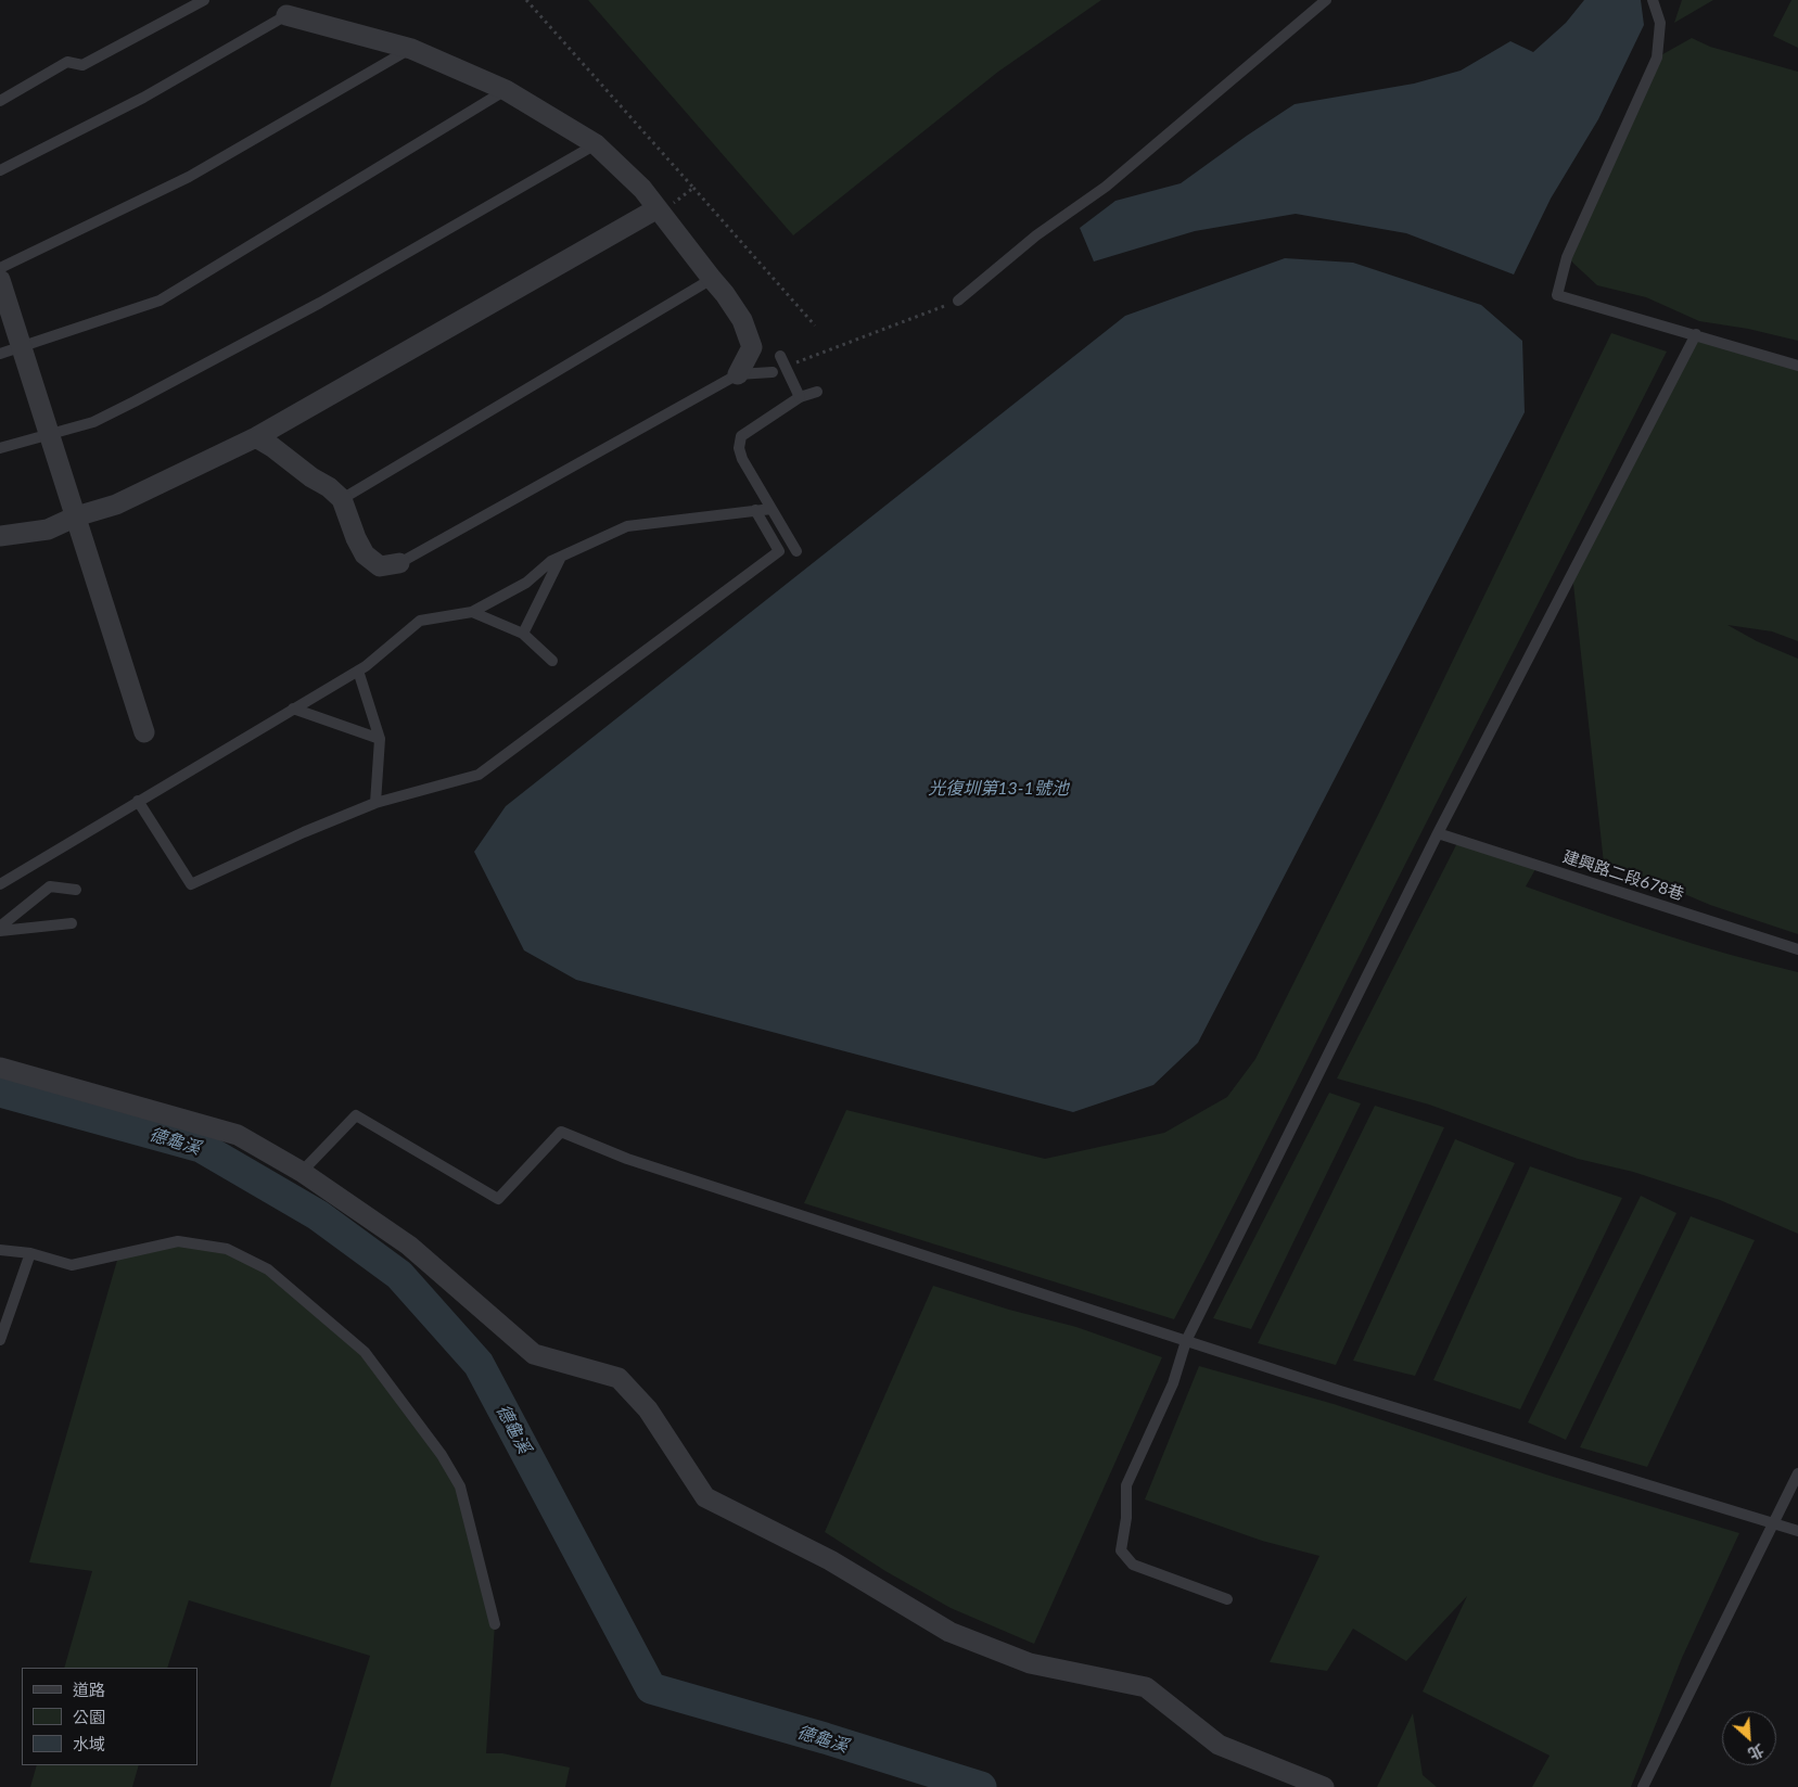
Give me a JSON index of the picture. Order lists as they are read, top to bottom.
{
  "streets": {
    "lane": ["建興路二段678巷"]
  },
  "water": ["光復圳第13-1號池", "德龜溪"],
  "legend": ["道路", "公園", "水域"],
  "north": "bottom right"
}
